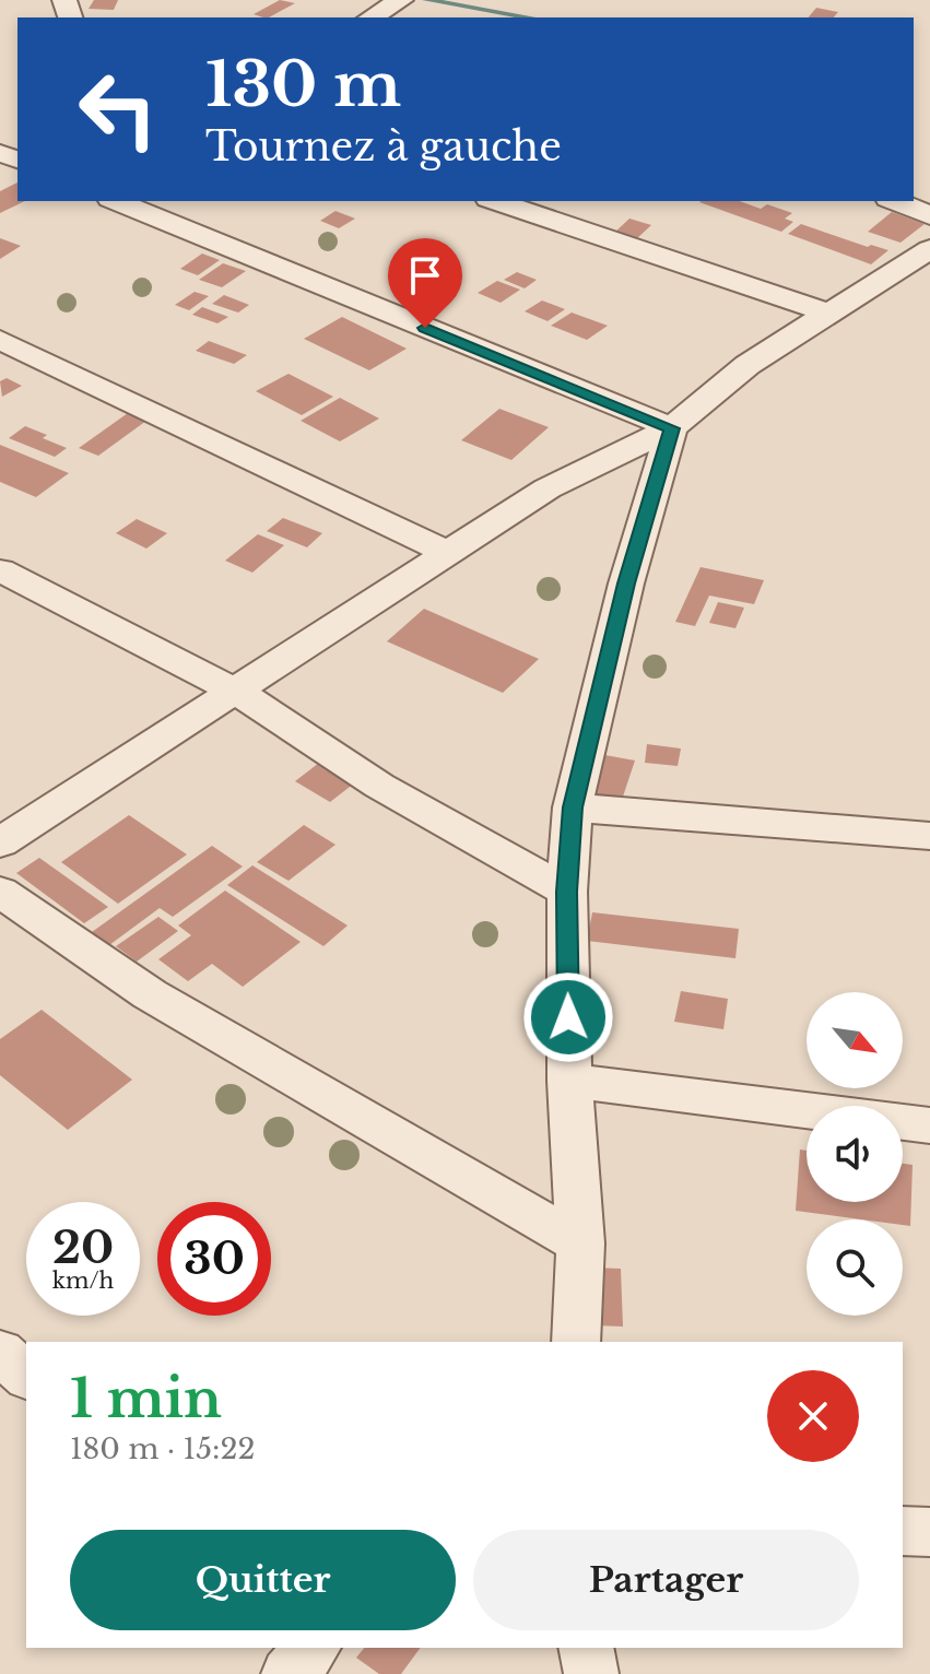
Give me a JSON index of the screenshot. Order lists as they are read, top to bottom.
{
  "north": "bottom right",
  "page": {
    "turn": ["130 m", "Tournez à gauche"],
    "speed": "20 km/h",
    "limit": "30",
    "heading": ["1 min", "180 m · 15:22"],
    "buttons": ["Quitter", "Partager"]
  }
}
